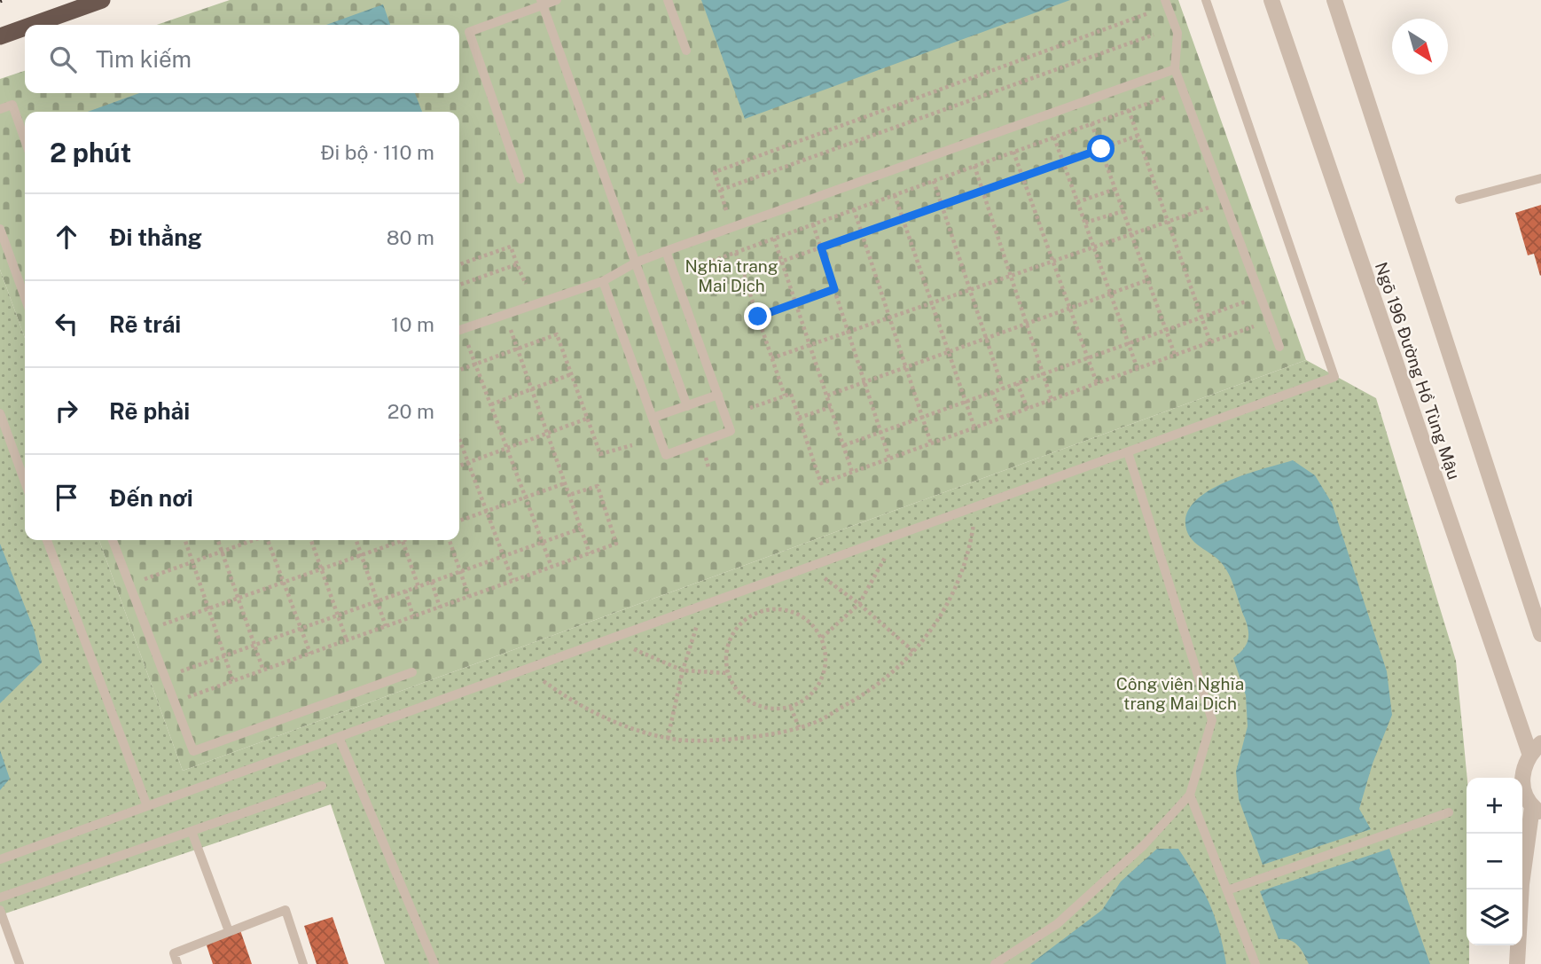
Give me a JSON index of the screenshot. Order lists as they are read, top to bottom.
{
  "streets": {
    "street": ["Ngõ 196 Đường Hồ Tùng Mậu"]
  },
  "parks": ["Nghĩa trang Mai Dịch", "Công viên Nghĩa trang Mai Dịch"],
  "north": "bottom right",
  "page": {
    "search": "Tìm kiếm",
    "heading": ["2 phút", "Đi bộ · 110 m"],
    "list": [
      ["Đi thẳng", "80 m"],
      ["Rẽ trái", "10 m"],
      ["Rẽ phải", "20 m"],
      "Đến nơi"
    ],
    "map_buttons": ["+", "−"]
  }
}
